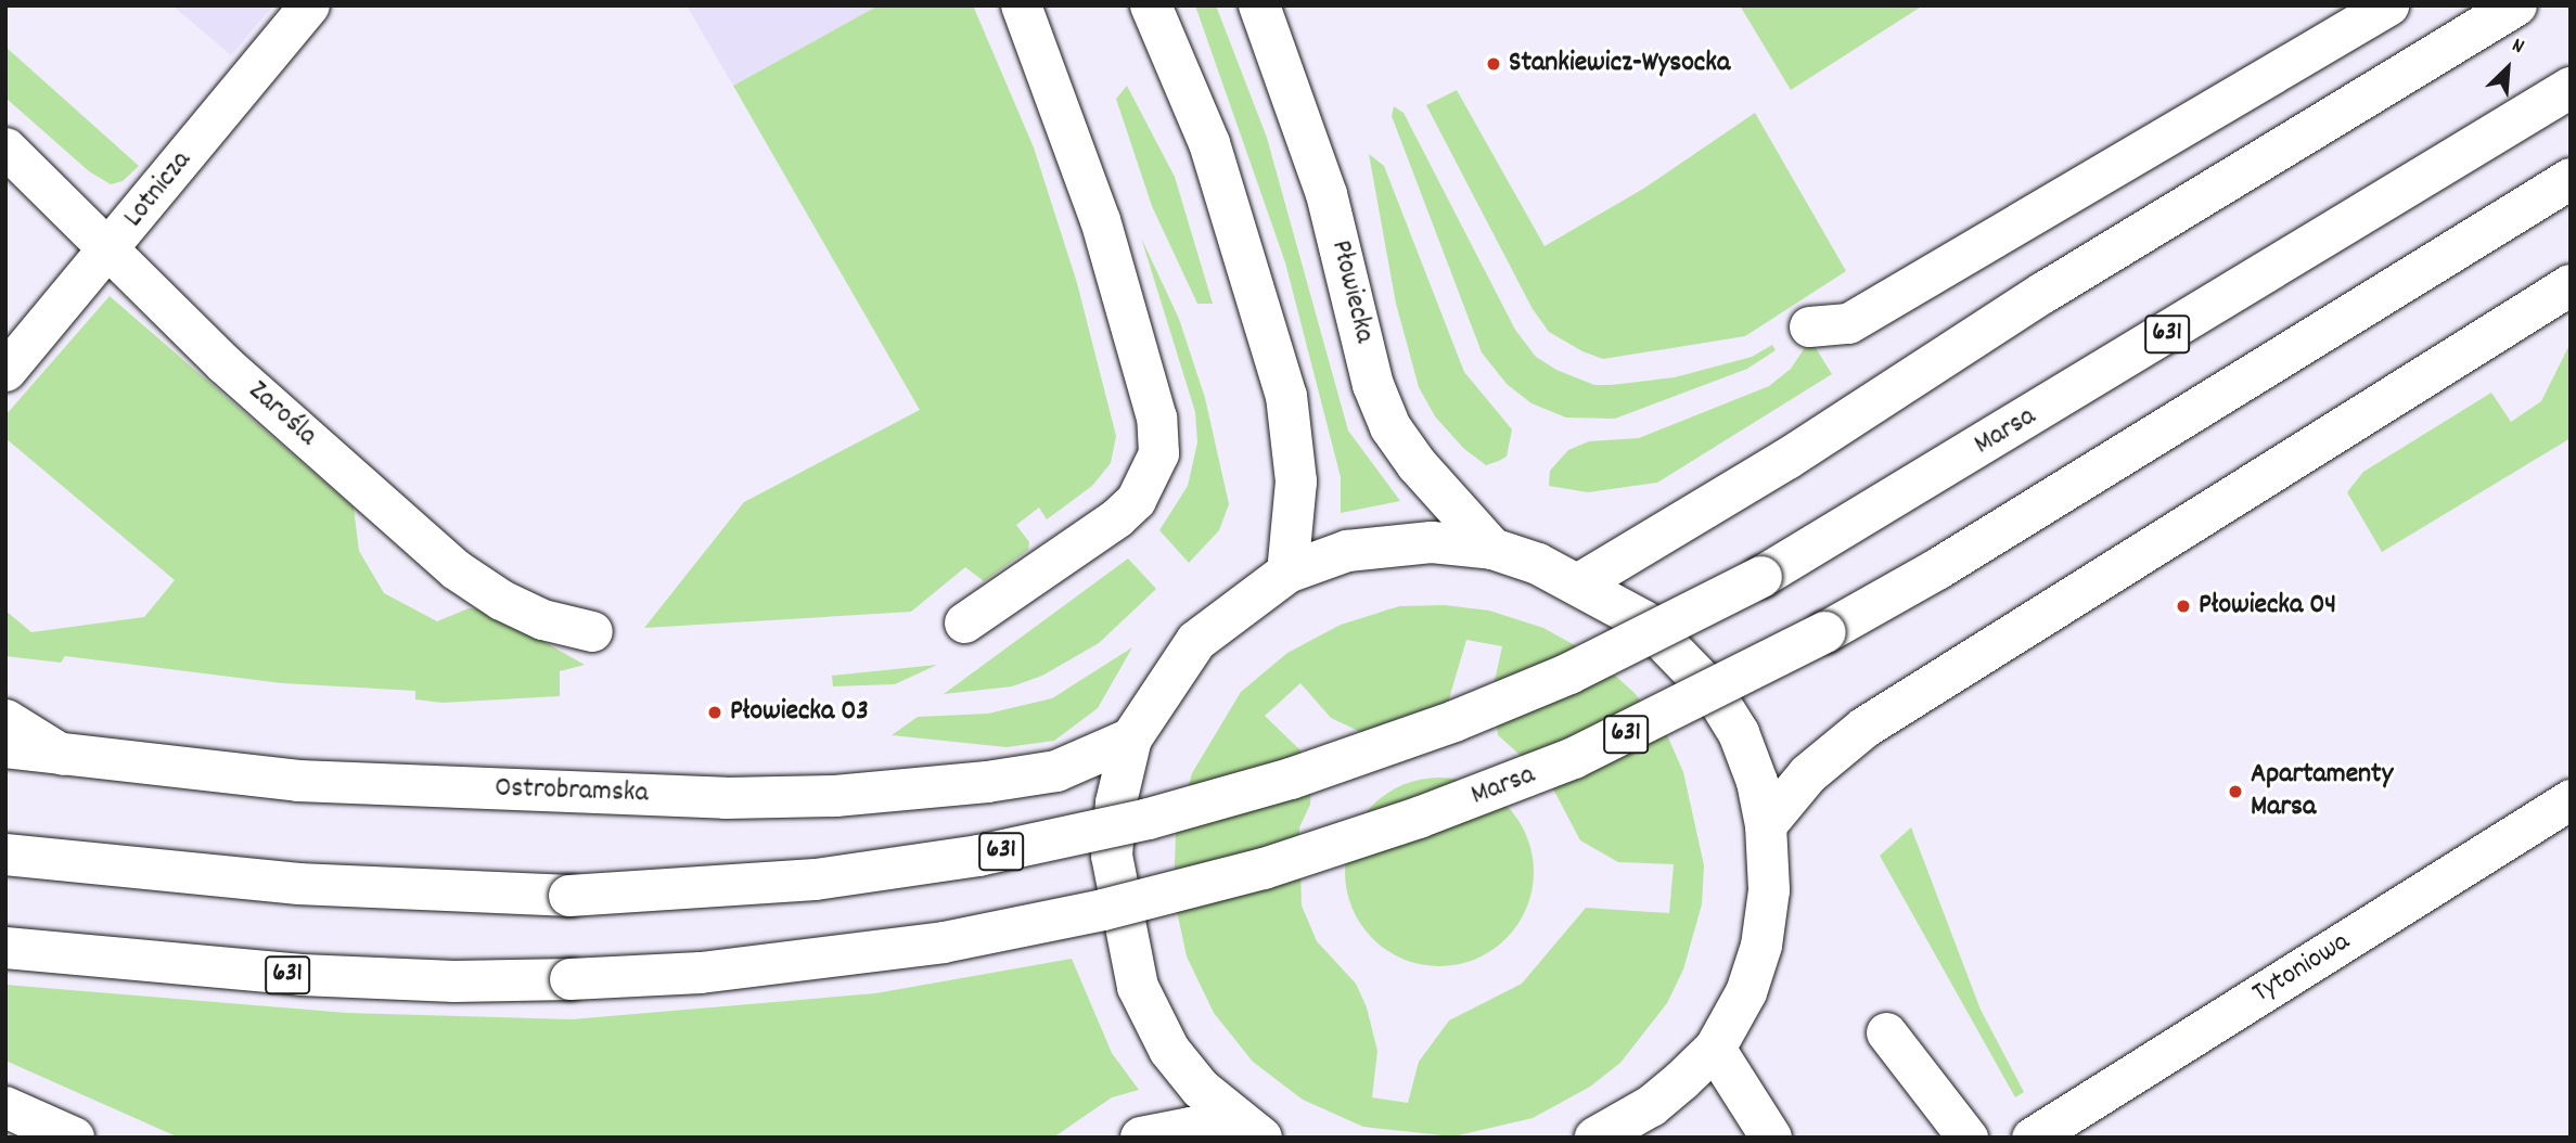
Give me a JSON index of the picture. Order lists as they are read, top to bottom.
{
  "streets": {
    "main road": [
      "Płowiecka",
      "631",
      "Marsa",
      "Ostrobramska"
    ],
    "street": ["Lotnicza", "Zarośla", "Tytoniowa"]
  },
  "crossings": [
    ["Lotnicza", "Zarośla"]
  ],
  "places": [
    "Stankiewicz-Wysocka",
    "Płowiecka 04",
    "Płowiecka 03",
    "Apartamenty Marsa"
  ],
  "north": "top right"
}
